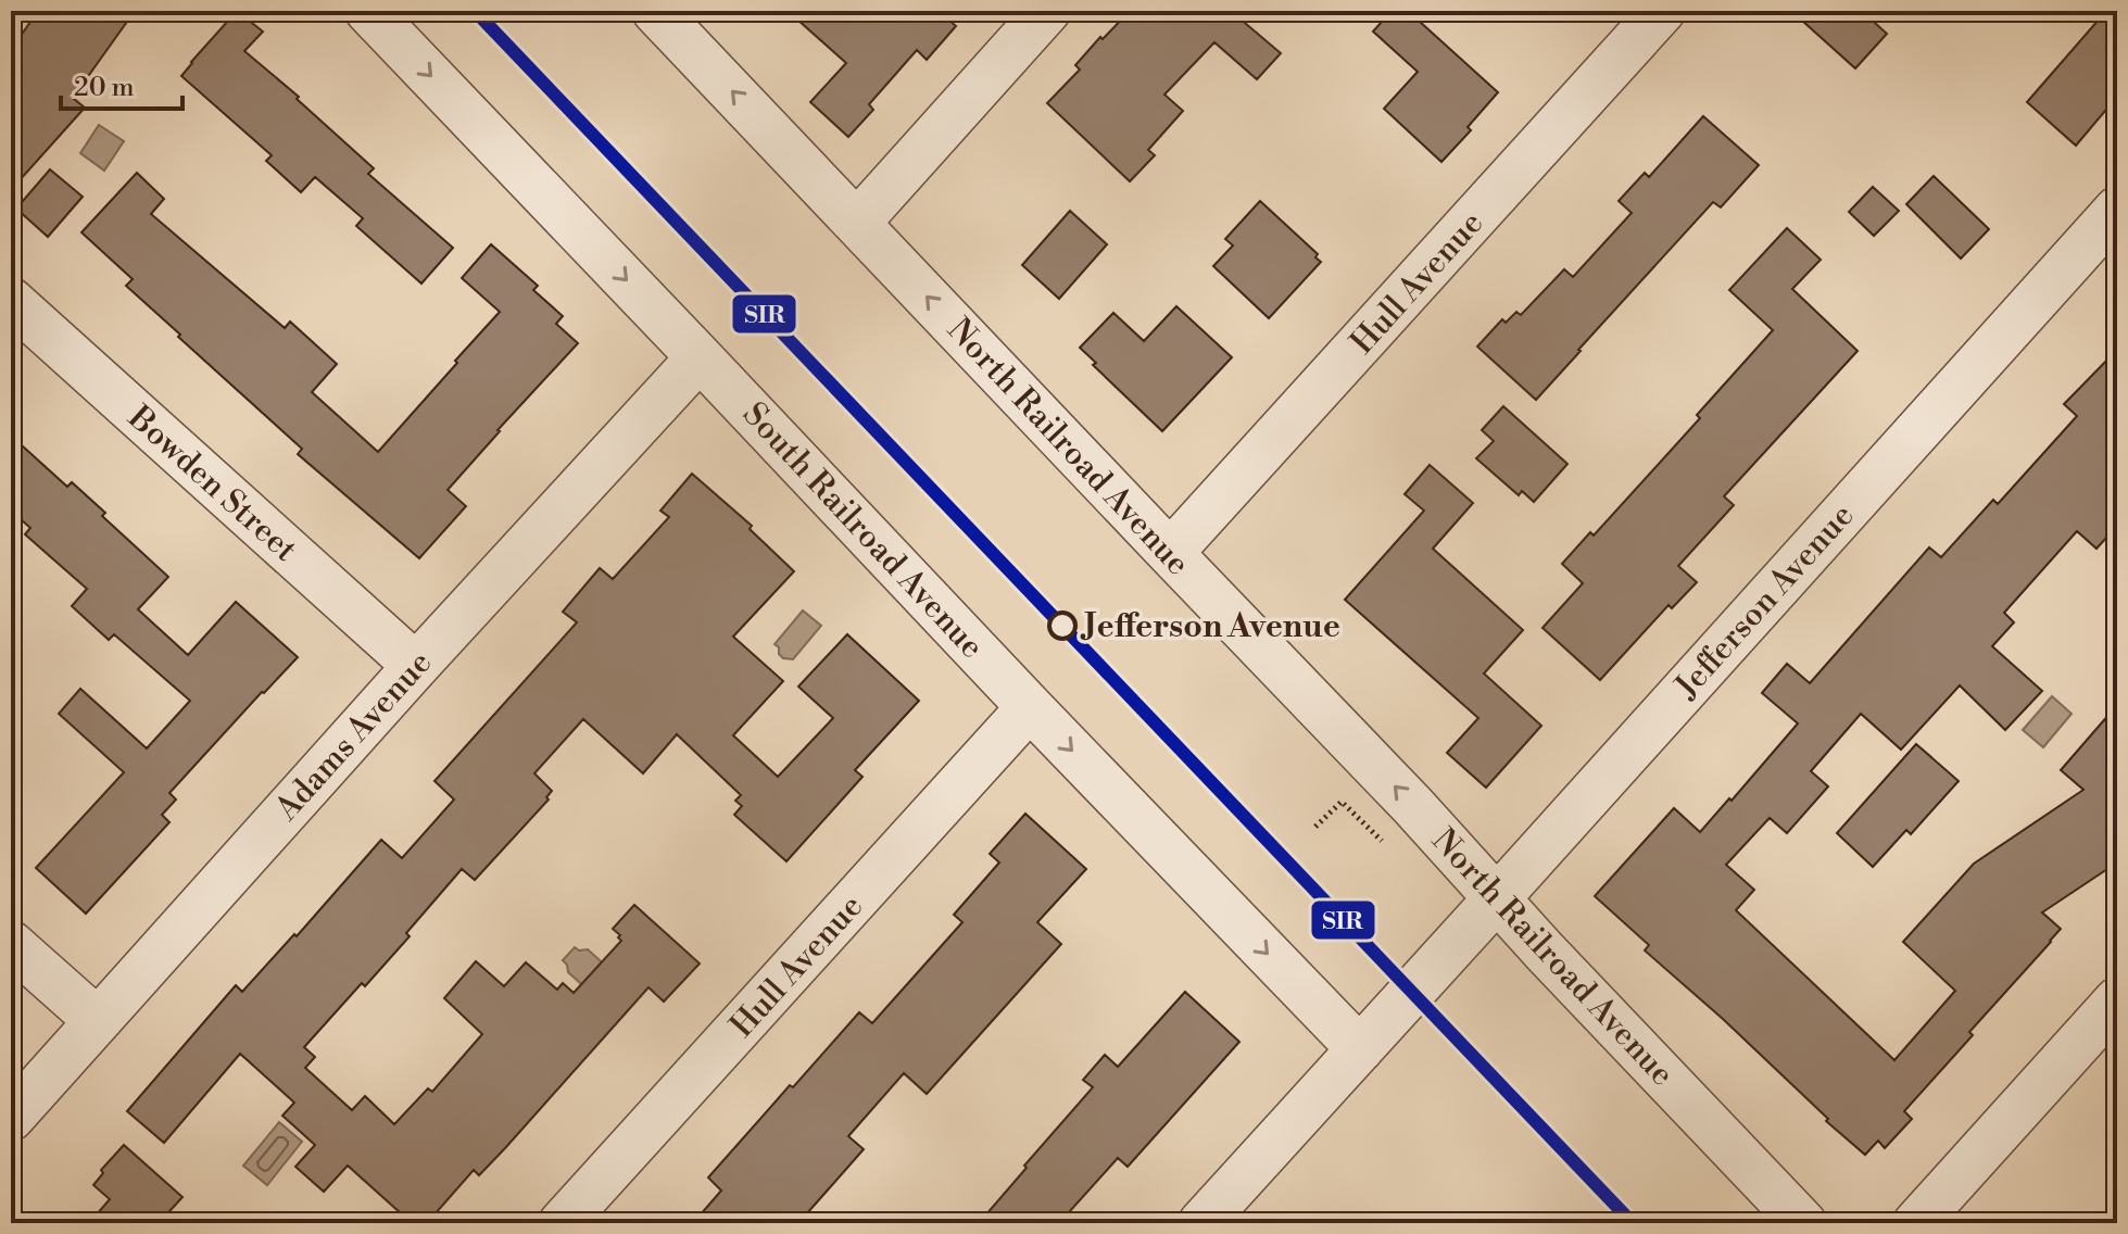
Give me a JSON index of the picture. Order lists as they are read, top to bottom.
{
  "streets": {
    "street": [
      "Hull Avenue",
      "North Railroad Avenue",
      "Bowden Street",
      "South Railroad Avenue",
      "Jefferson Avenue",
      "Adams Avenue"
    ]
  },
  "crossings": [
    ["Hull Avenue", "North Railroad Avenue"],
    ["Hull Avenue", "South Railroad Avenue"],
    ["North Railroad Avenue", "Jefferson Avenue"],
    ["Bowden Street", "Adams Avenue"],
    ["South Railroad Avenue", "Jefferson Avenue"],
    ["South Railroad Avenue", "Adams Avenue"]
  ],
  "one_way": ["North Railroad Avenue", "South Railroad Avenue"],
  "places": ["Jefferson Avenue"],
  "lines": ["transit line SIR"],
  "scale_bar": "20 m"
}
